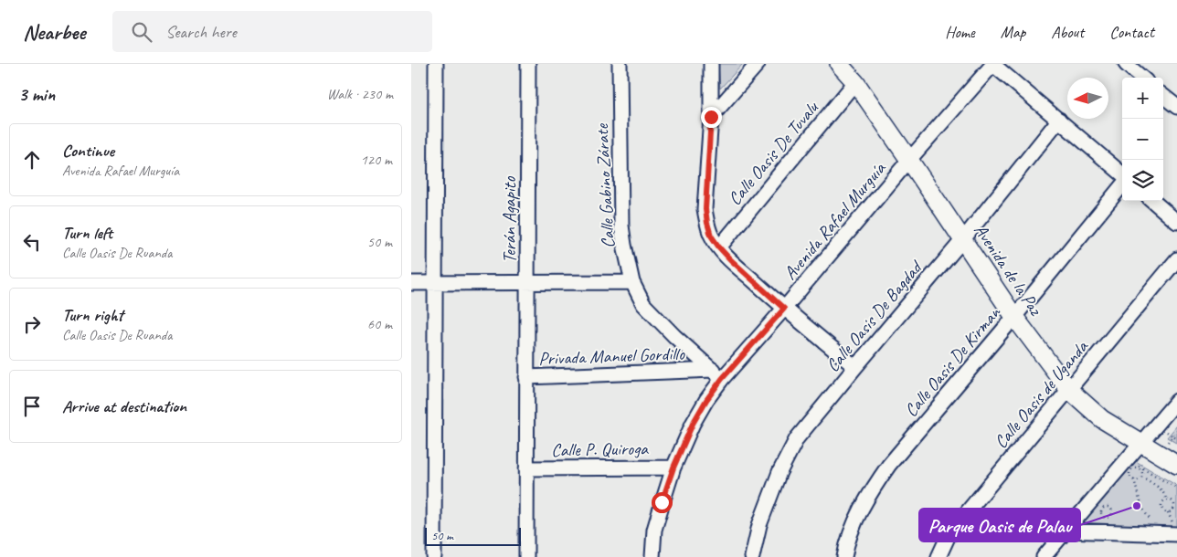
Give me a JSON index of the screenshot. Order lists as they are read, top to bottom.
{
  "streets": {
    "main road": ["Avenida de la Paz"],
    "street": [
      "Calle Oasis De Tuvalu",
      "Calle Gabino Zárate",
      "Terán Agapito",
      "Avenida Rafael Murguía",
      "Calle Oasis De Bagdad",
      "Privada Manuel Gordillo",
      "Calle Oasis De Kirman",
      "Calle Oasis de Uganda",
      "Calle P. Quiroga"
    ]
  },
  "crossings": [
    ["Calle Oasis De Tuvalu", "Avenida de la Paz"],
    ["Calle Gabino Zárate", "Avenida Rafael Murguía"],
    ["Calle Gabino Zárate", "Privada Manuel Gordillo"],
    ["Terán Agapito", "Privada Manuel Gordillo"],
    ["Avenida Rafael Murguía", "Avenida de la Paz"],
    ["Avenida Rafael Murguía", "Privada Manuel Gordillo"],
    ["Avenida Rafael Murguía", "Calle P. Quiroga"],
    ["Avenida de la Paz", "Calle Oasis De Bagdad"],
    ["Avenida de la Paz", "Calle Oasis De Kirman"],
    ["Avenida de la Paz", "Calle Oasis de Uganda"],
    ["Privada Manuel Gordillo", "Calle P. Quiroga"]
  ],
  "places": ["Parque Oasis de Palau"],
  "scale_bar": "50 m",
  "north": "left",
  "page": {
    "header": "Nearbee",
    "search": "Search here",
    "nav": [
      "Home",
      "Map",
      "About",
      "Contact"
    ],
    "heading": ["3 min", "Walk · 230 m"],
    "map_buttons": ["+", "−"],
    "list": [
      ["Continue", "Avenida Rafael Murguía", "120 m"],
      ["Turn left", "Calle Oasis De Ruanda", "50 m"],
      ["Turn right", "Calle Oasis De Ruanda", "60 m"],
      "Arrive at destination"
    ],
    "scale": "50 m"
  }
}
